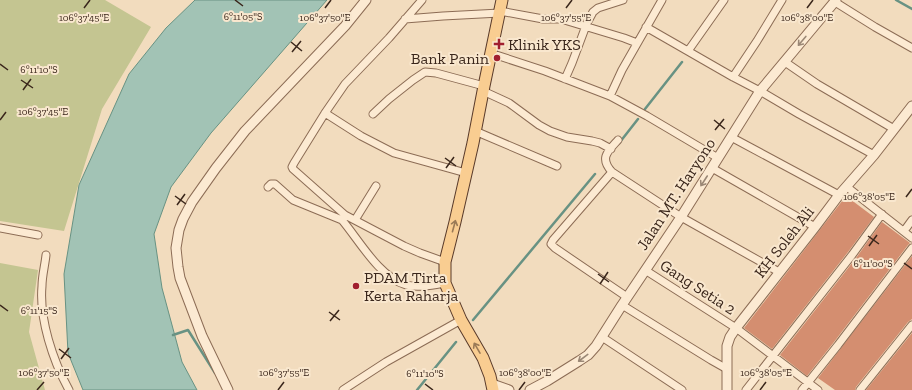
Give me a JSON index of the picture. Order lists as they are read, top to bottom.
{
  "streets": {
    "street": ["Jalan MT. Haryono", "KH Soleh Ali", "Gang Setia 2"]
  },
  "crossings": [
    ["Jalan MT. Haryono", "Gang Setia 2"],
    ["KH Soleh Ali", "Gang Setia 2"]
  ],
  "one_way": ["Jalan MT. Haryono"],
  "places": {
    "health": ["Klinik YKS"],
    "other": ["Bank Panin", "PDAM Tirta Kerta Raharja"]
  },
  "coordinates": [
    "6°11'05\"S",
    "106°37'45\"E",
    "106°37'50\"E",
    "106°37'55\"E",
    "106°38'00\"E",
    "6°11'10\"S",
    "106°38'05\"E",
    "6°11'00\"S",
    "6°11'15\"S"
  ]
}
